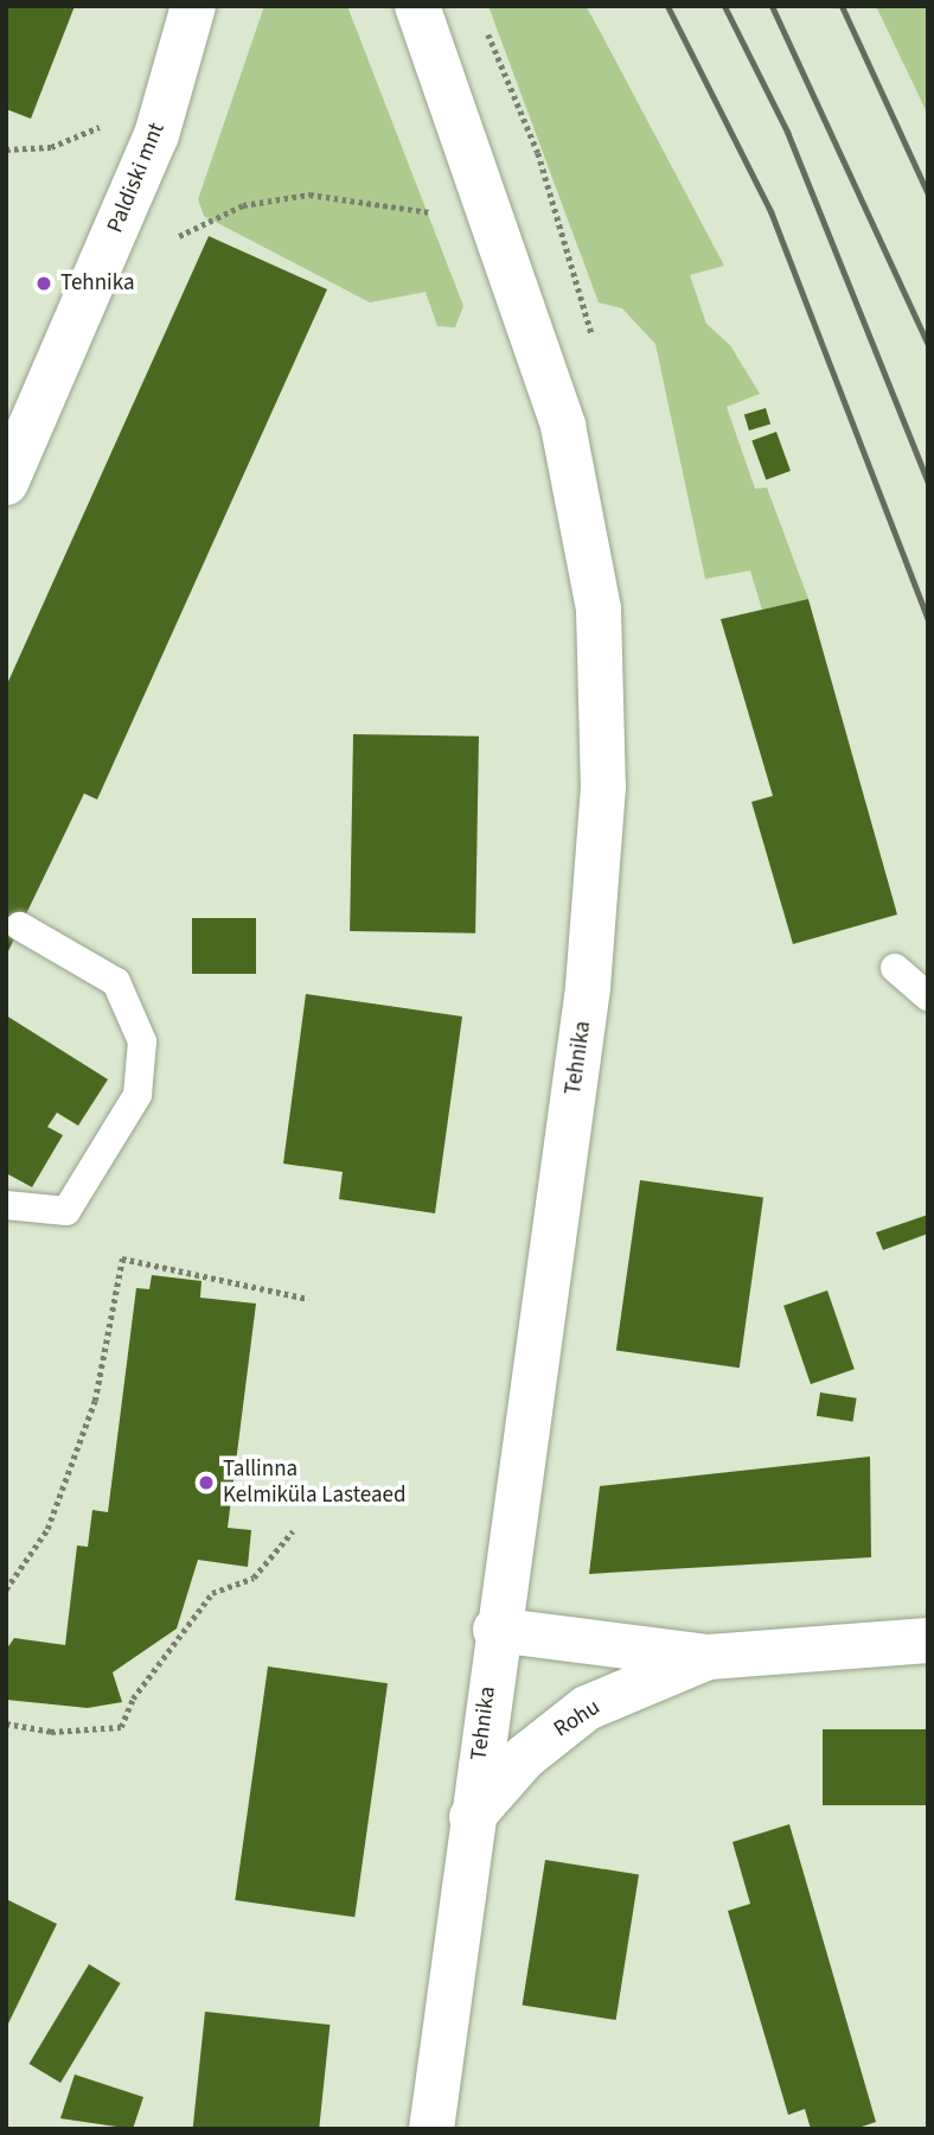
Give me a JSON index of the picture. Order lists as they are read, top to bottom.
{
  "streets": {
    "street": ["Paldiski mnt", "Tehnika", "Rohu"]
  },
  "crossings": [
    ["Tehnika", "Rohu"]
  ],
  "places": ["Tehnika", "Tallinna Kelmiküla Lasteaed"]
}
